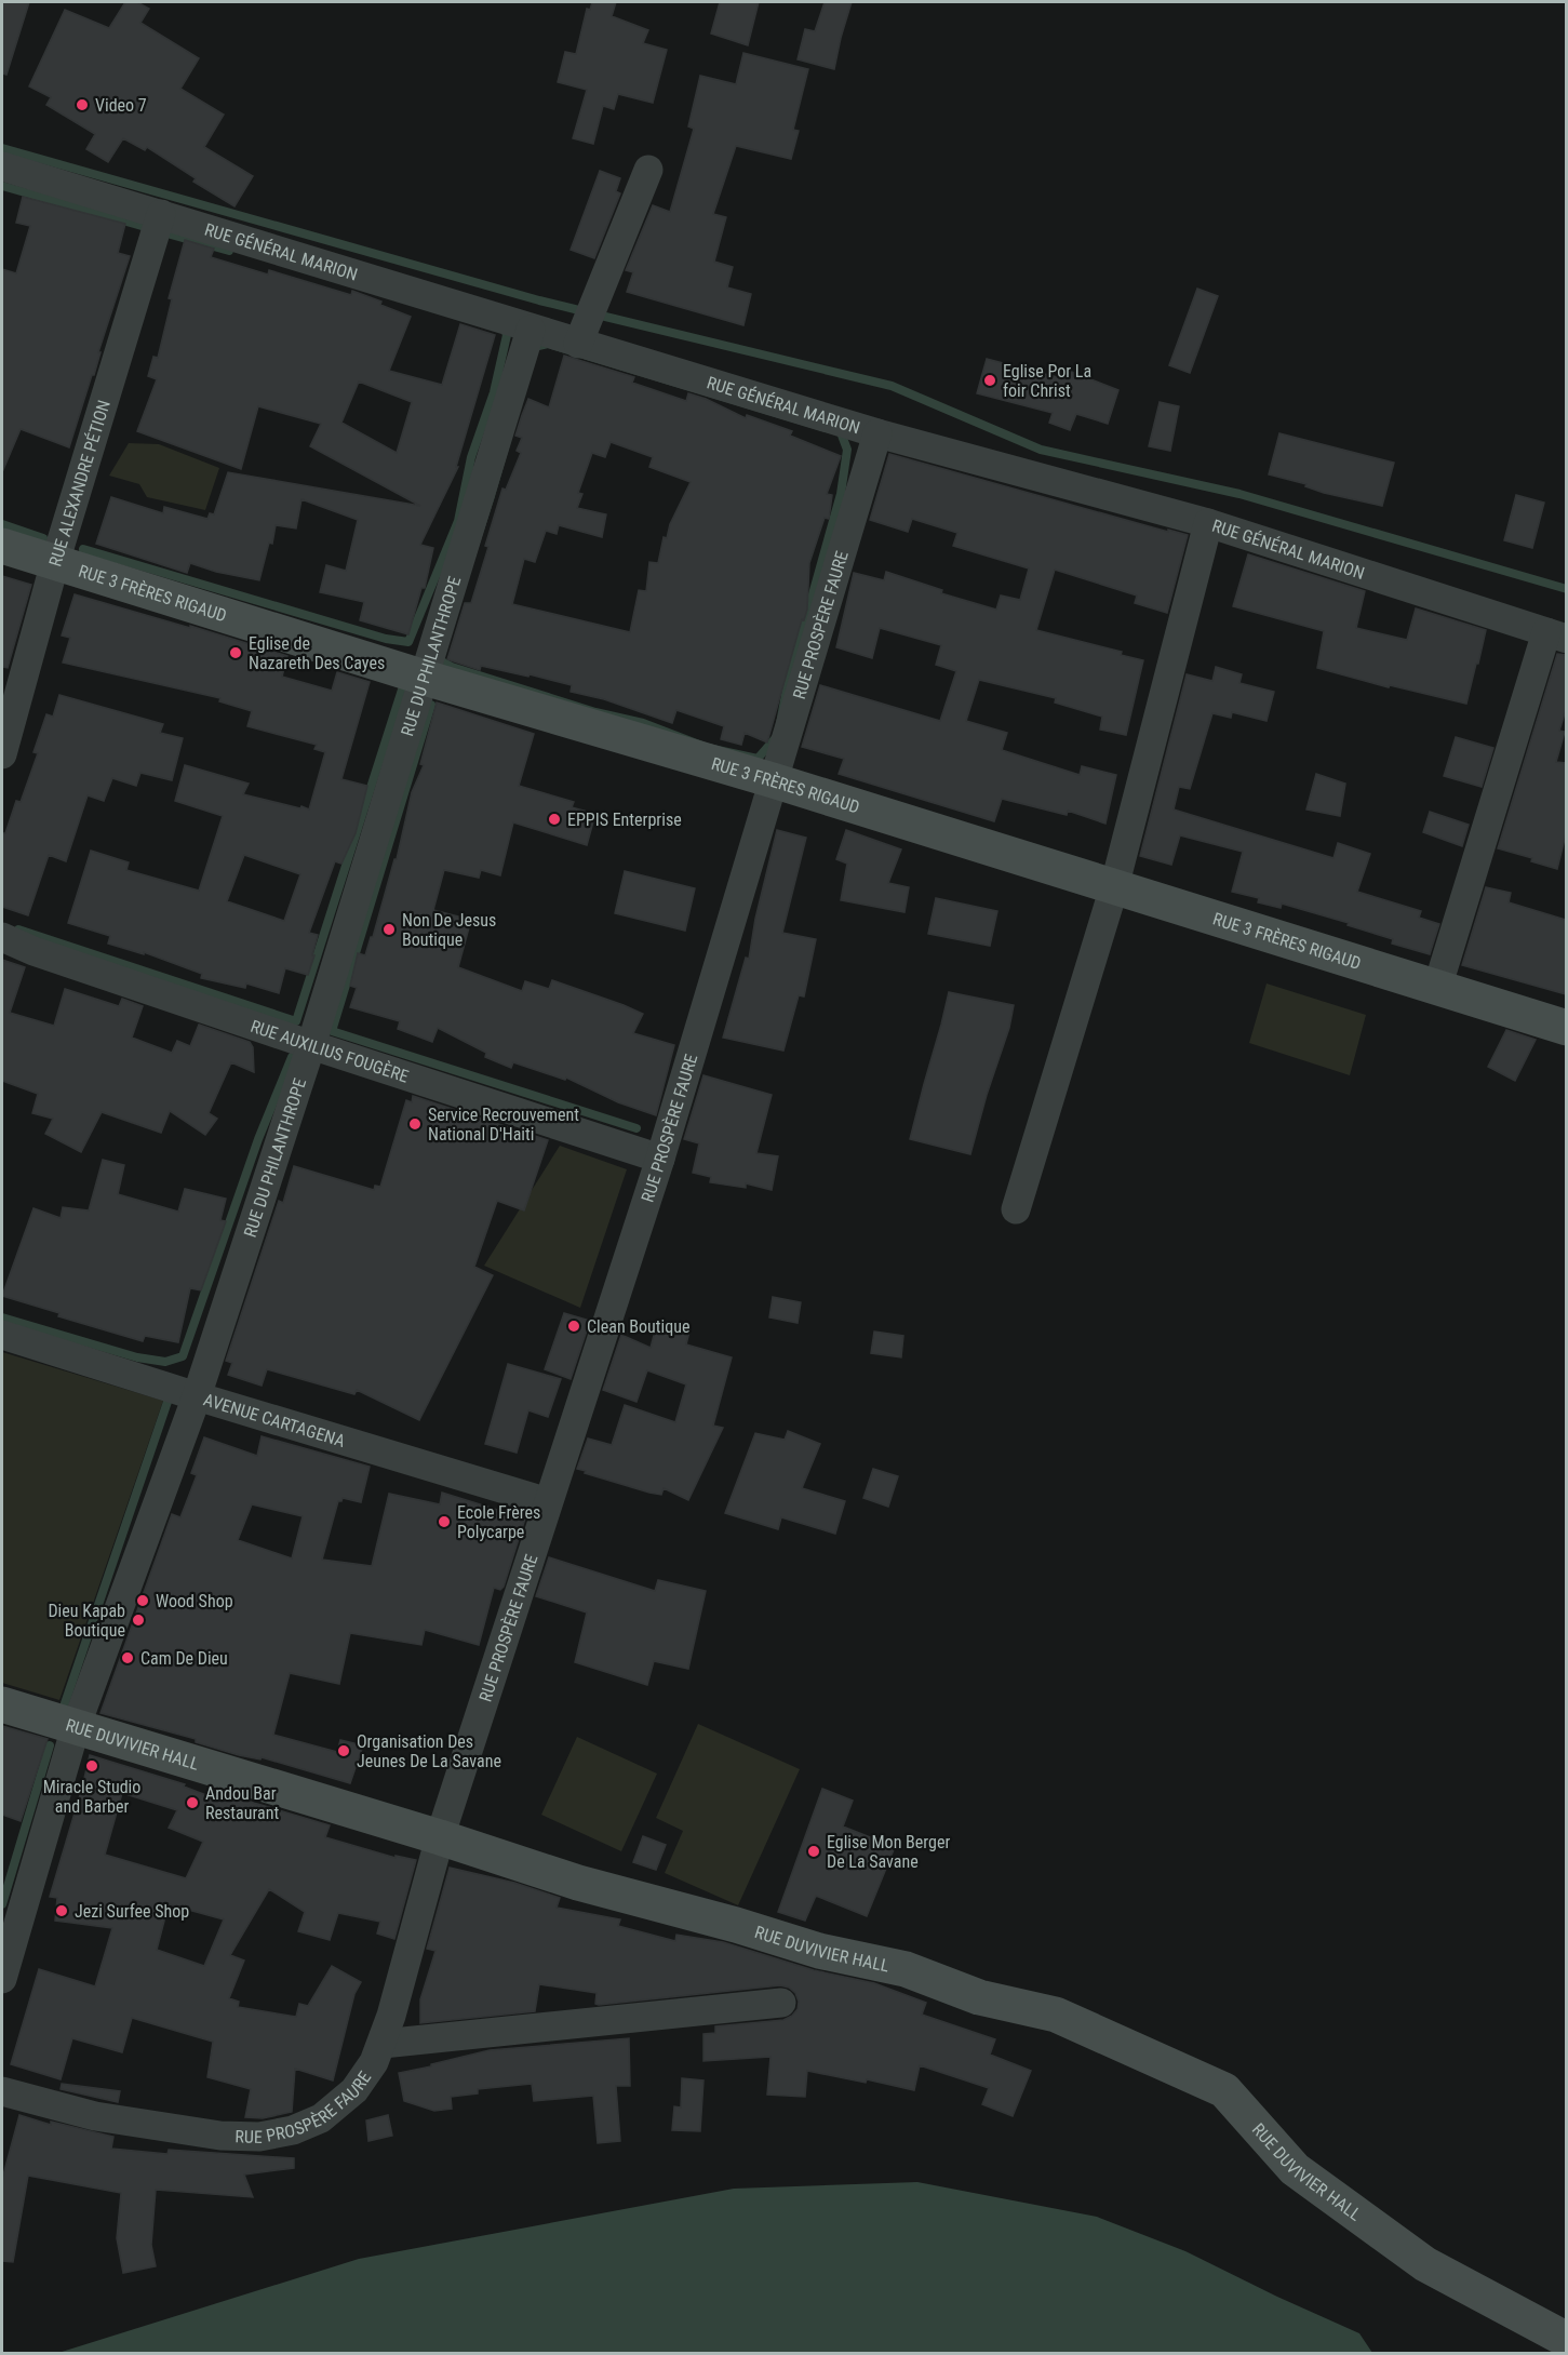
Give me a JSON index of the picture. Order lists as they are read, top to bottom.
{
  "streets": {
    "street": [
      "RUE GÉNÉRAL MARION",
      "RUE ALEXANDRE PÉTION",
      "RUE 3 FRÈRES RIGAUD",
      "RUE PROSPÈRE FAURE",
      "RUE DU PHILANTHROPE",
      "RUE AUXILIUS FOUGÈRE",
      "AVENUE CARTAGENA",
      "RUE DUVIVIER HALL"
    ]
  },
  "crossings": [
    ["RUE GÉNÉRAL MARION", "RUE ALEXANDRE PÉTION"],
    ["RUE GÉNÉRAL MARION", "RUE PROSPÈRE FAURE"],
    ["RUE GÉNÉRAL MARION", "RUE DU PHILANTHROPE"],
    ["RUE ALEXANDRE PÉTION", "RUE 3 FRÈRES RIGAUD"],
    ["RUE 3 FRÈRES RIGAUD", "RUE PROSPÈRE FAURE"],
    ["RUE 3 FRÈRES RIGAUD", "RUE DU PHILANTHROPE"],
    ["RUE PROSPÈRE FAURE", "RUE AUXILIUS FOUGÈRE"],
    ["RUE PROSPÈRE FAURE", "AVENUE CARTAGENA"],
    ["RUE PROSPÈRE FAURE", "RUE DUVIVIER HALL"],
    ["RUE DU PHILANTHROPE", "RUE AUXILIUS FOUGÈRE"],
    ["RUE DU PHILANTHROPE", "AVENUE CARTAGENA"],
    ["RUE DU PHILANTHROPE", "RUE DUVIVIER HALL"]
  ],
  "places": [
    "Video 7",
    "Eglise Por La foir Christ",
    "Eglise de Nazareth Des Cayes",
    "EPPIS Enterprise",
    "Non De Jesus Boutique",
    "Service Recrouvement National D'Haiti",
    "Clean Boutique",
    "Ecole Frères Polycarpe",
    "Wood Shop",
    "Dieu Kapab Boutique",
    "Cam De Dieu",
    "Organisation Des Jeunes De La Savane",
    "Miracle Studio and Barber",
    "Andou Bar Restaurant",
    "Eglise Mon Berger De La Savane",
    "Jezi Surfee Shop"
  ]
}
